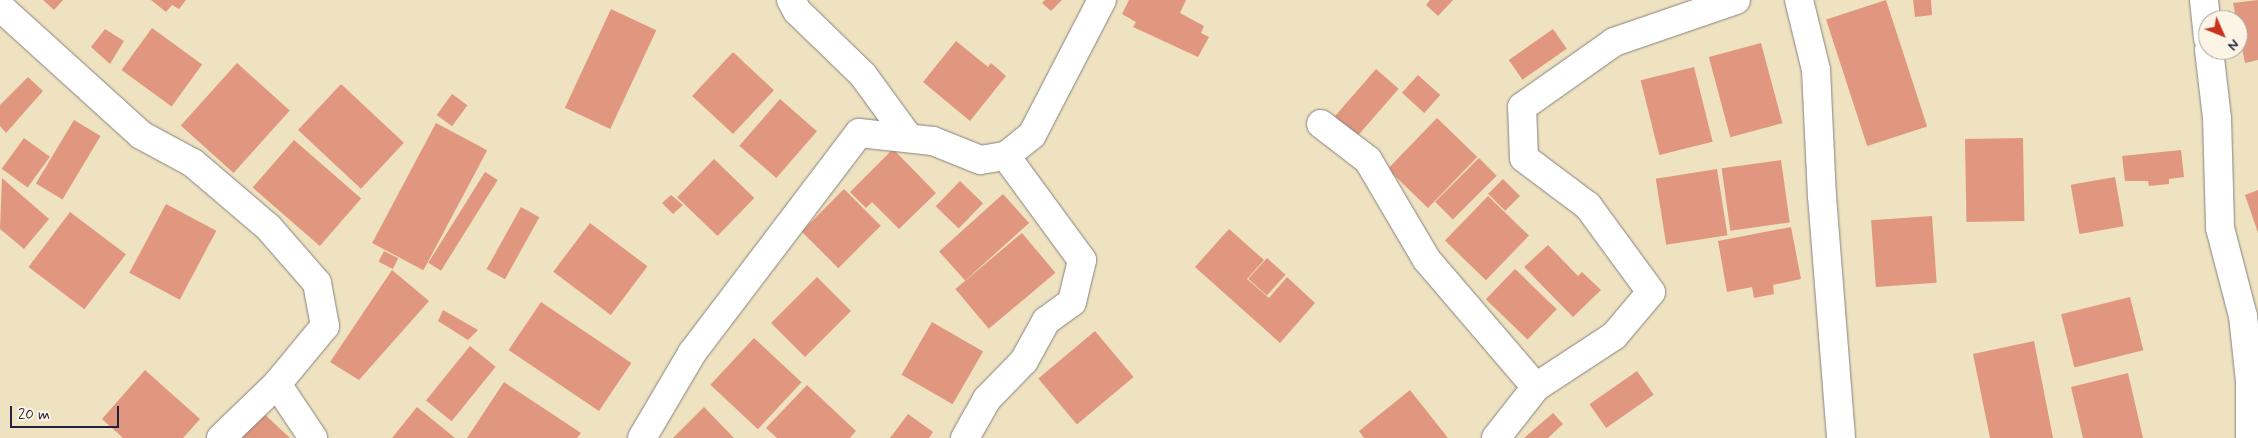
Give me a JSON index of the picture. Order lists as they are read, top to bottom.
{
  "scale_bar": "20 m",
  "north": "bottom right"
}
